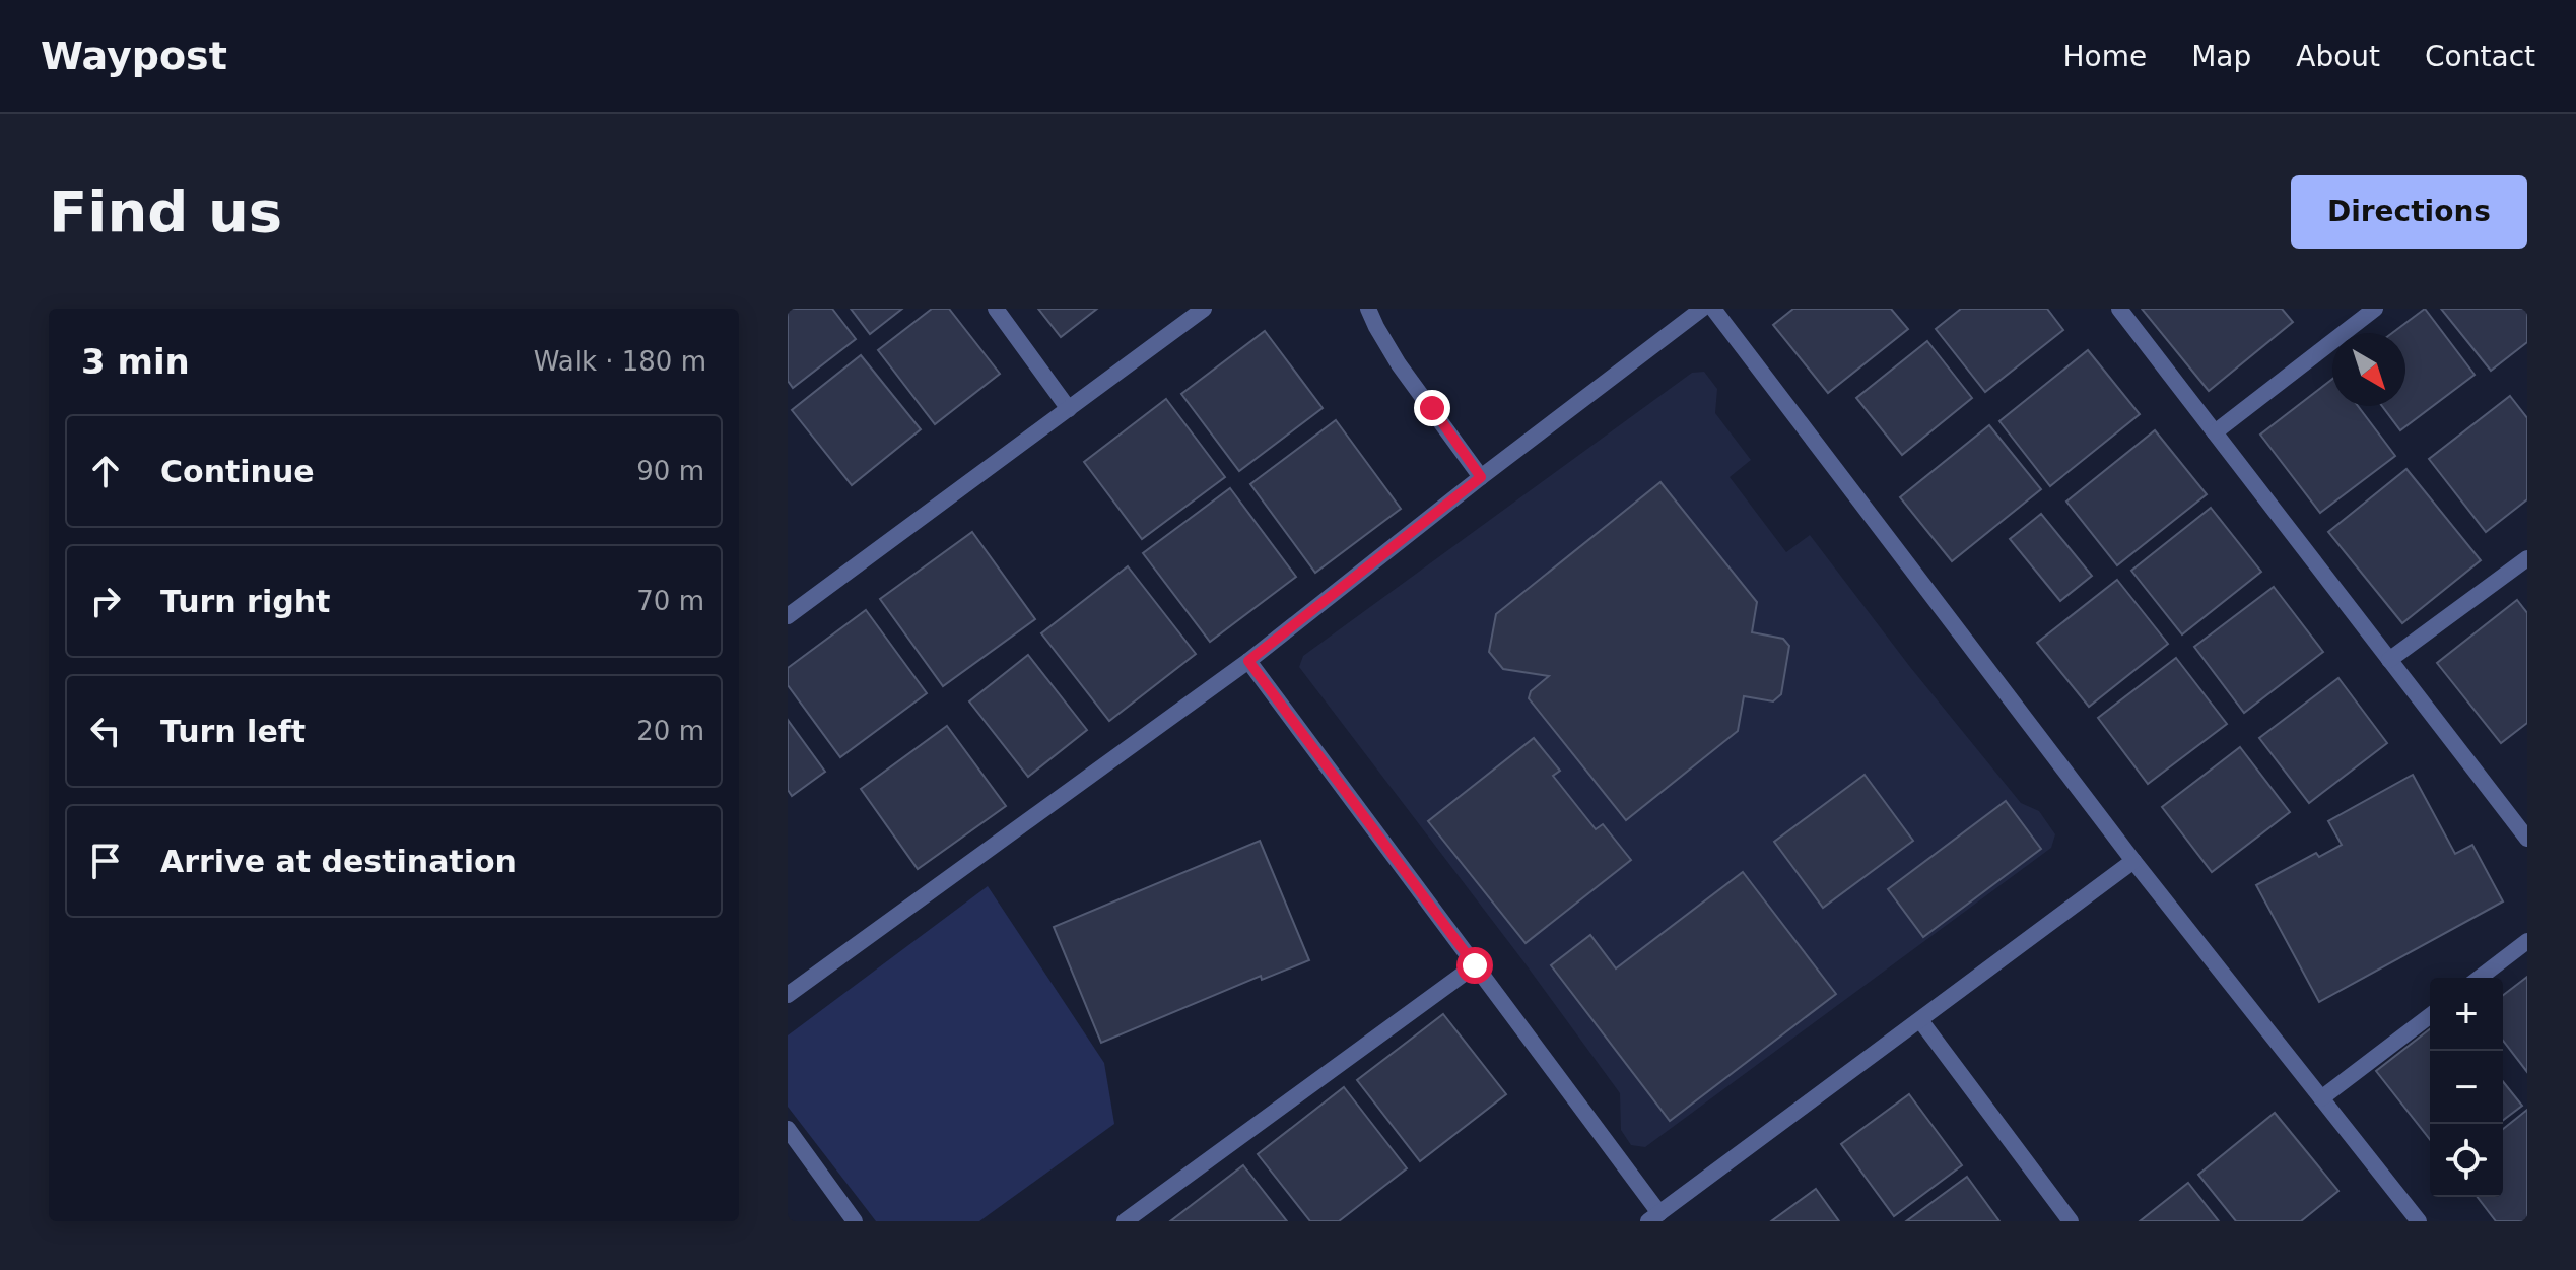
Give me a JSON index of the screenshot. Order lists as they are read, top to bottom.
{
  "north": "bottom right",
  "page": {
    "header": "Waypost",
    "nav": [
      "Home",
      "Map",
      "About",
      "Contact"
    ],
    "buttons": "Directions",
    "title": "Find us",
    "heading": ["3 min", "Walk · 180 m"],
    "list": [
      ["Continue", "90 m"],
      ["Turn right", "70 m"],
      ["Turn left", "20 m"],
      "Arrive at destination"
    ],
    "map_buttons": ["+", "−"]
  }
}
